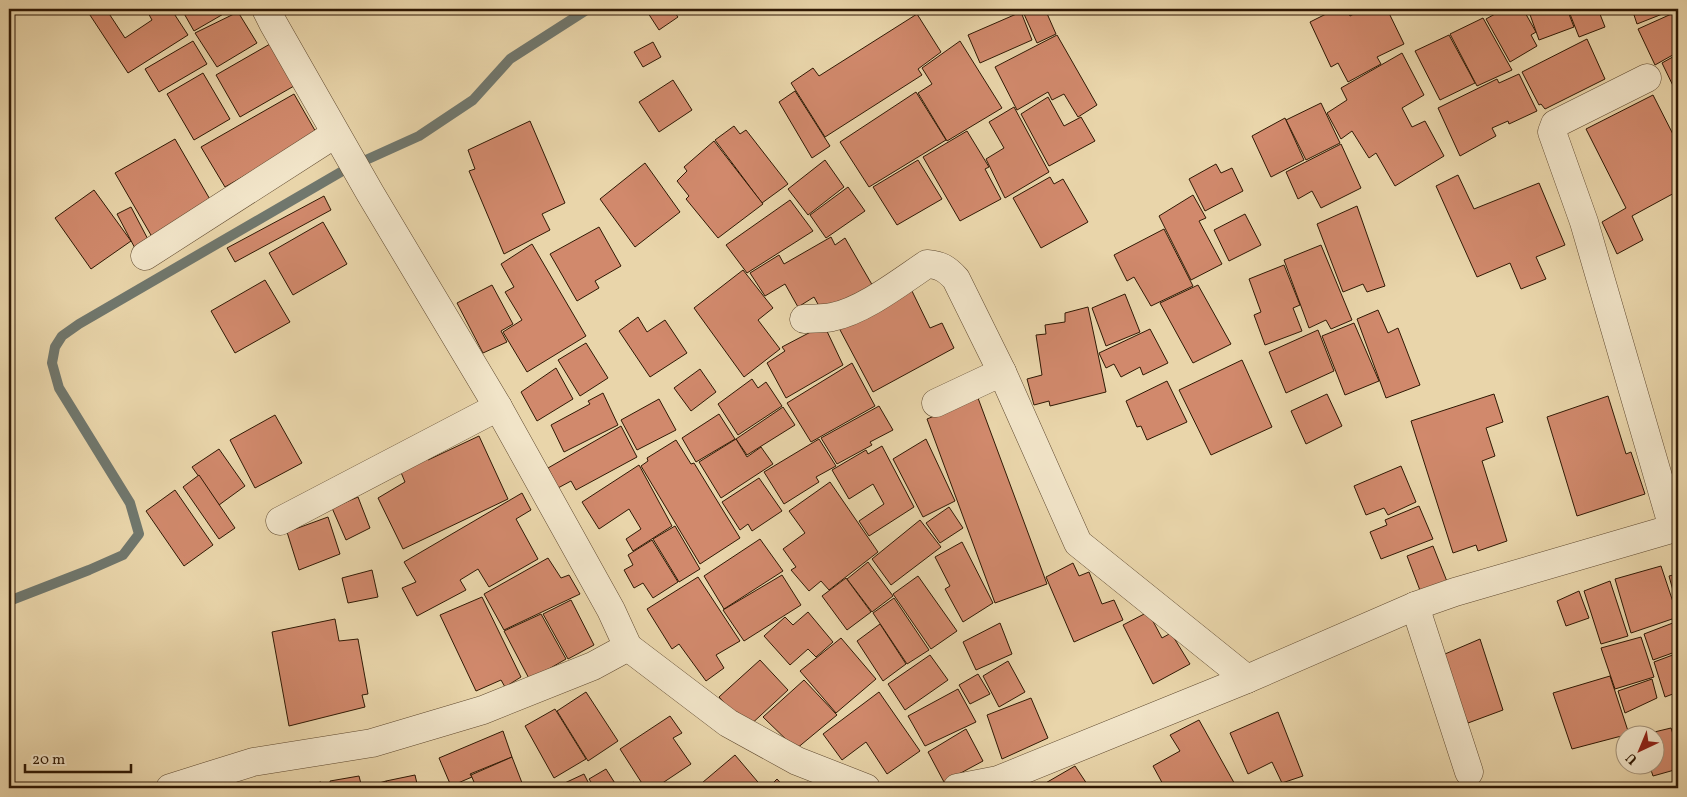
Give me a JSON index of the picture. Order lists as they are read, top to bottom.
{
  "scale_bar": "20 m",
  "north": "bottom left"
}
